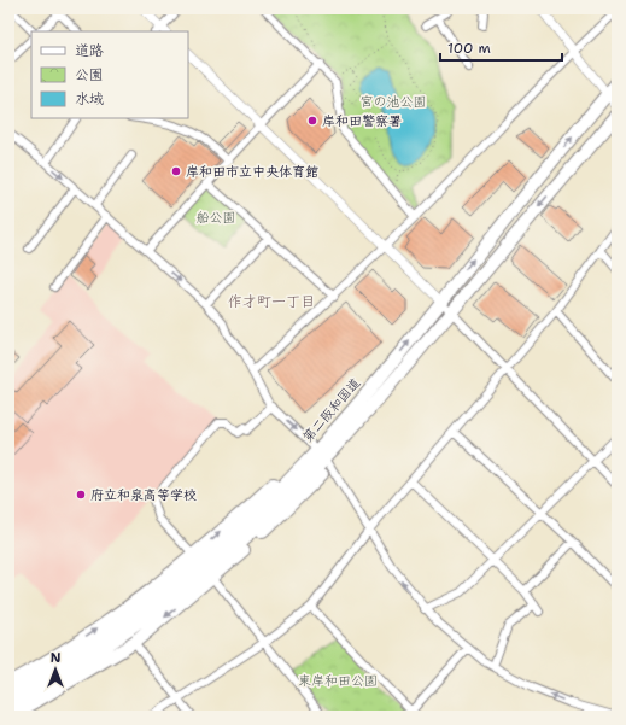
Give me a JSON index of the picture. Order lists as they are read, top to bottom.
{
  "streets": {
    "highway": ["第二阪和国道"]
  },
  "districts": ["作才町一丁目"],
  "parks": ["宮の池公園", "船公園", "東岸和田公園"],
  "places": ["岸和田警察署", "岸和田市立中央体育館", "府立和泉高等学校"],
  "legend": ["道路", "公園", "水域"],
  "scale_bar": "100 m",
  "north": "top"
}
